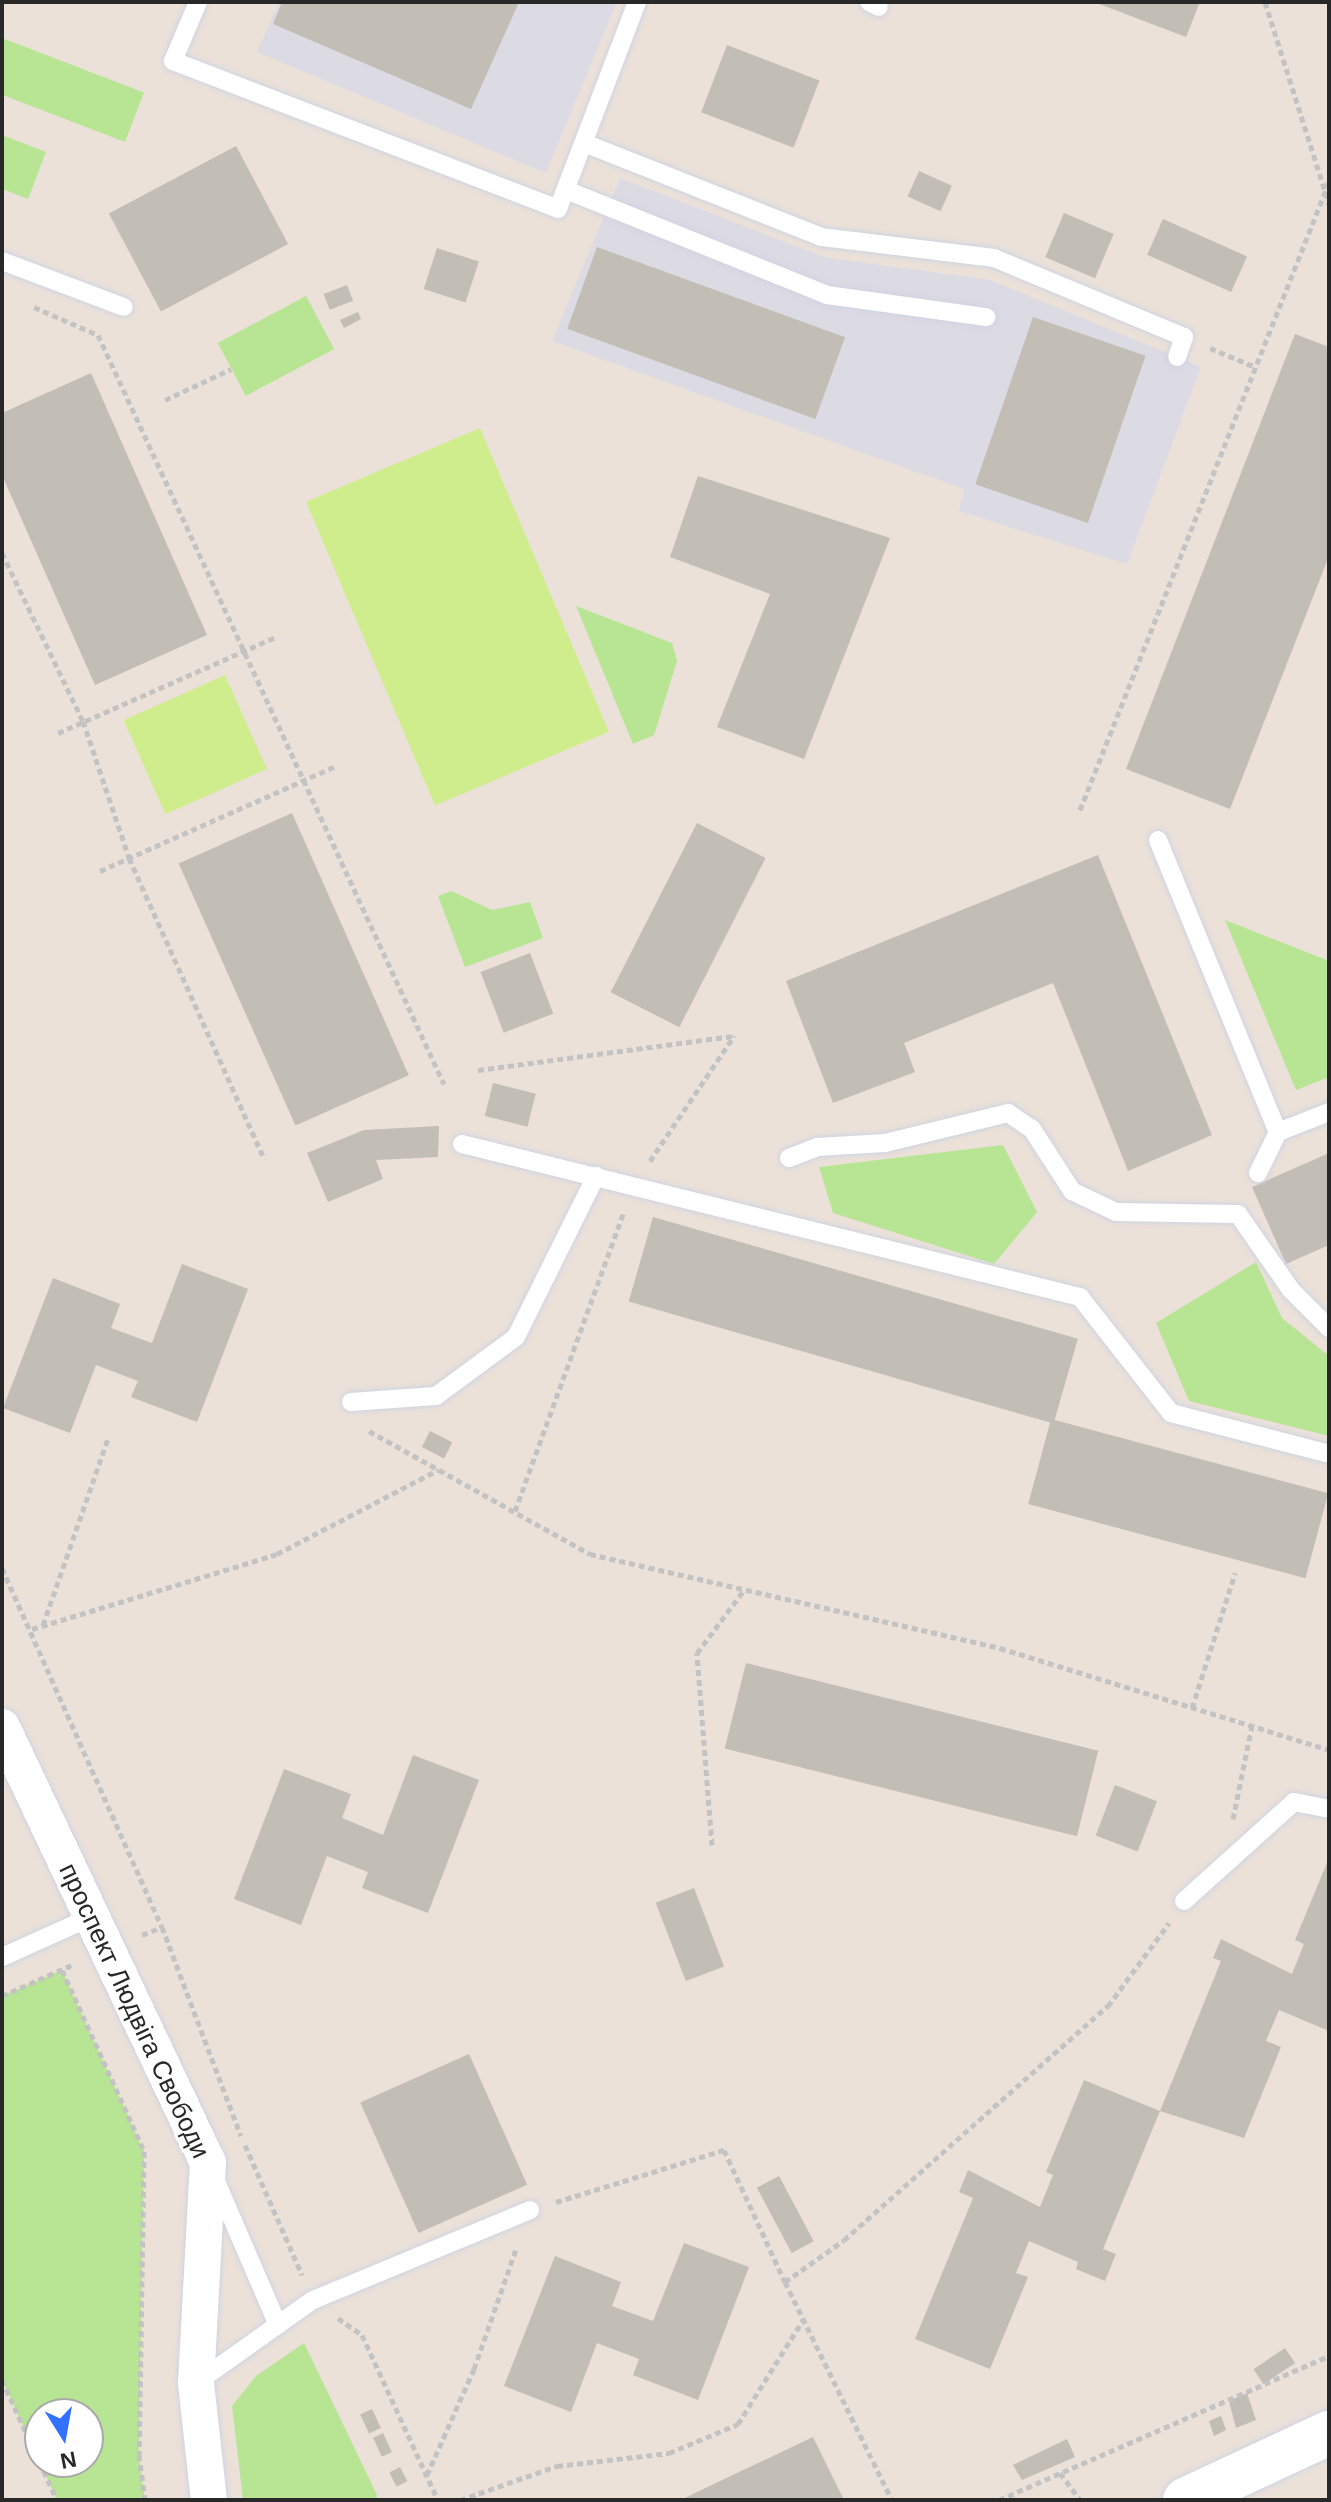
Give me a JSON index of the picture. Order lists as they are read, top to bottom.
{
  "streets": {
    "street": ["проспект Людвіга Свободи"]
  },
  "north": "bottom"
}
